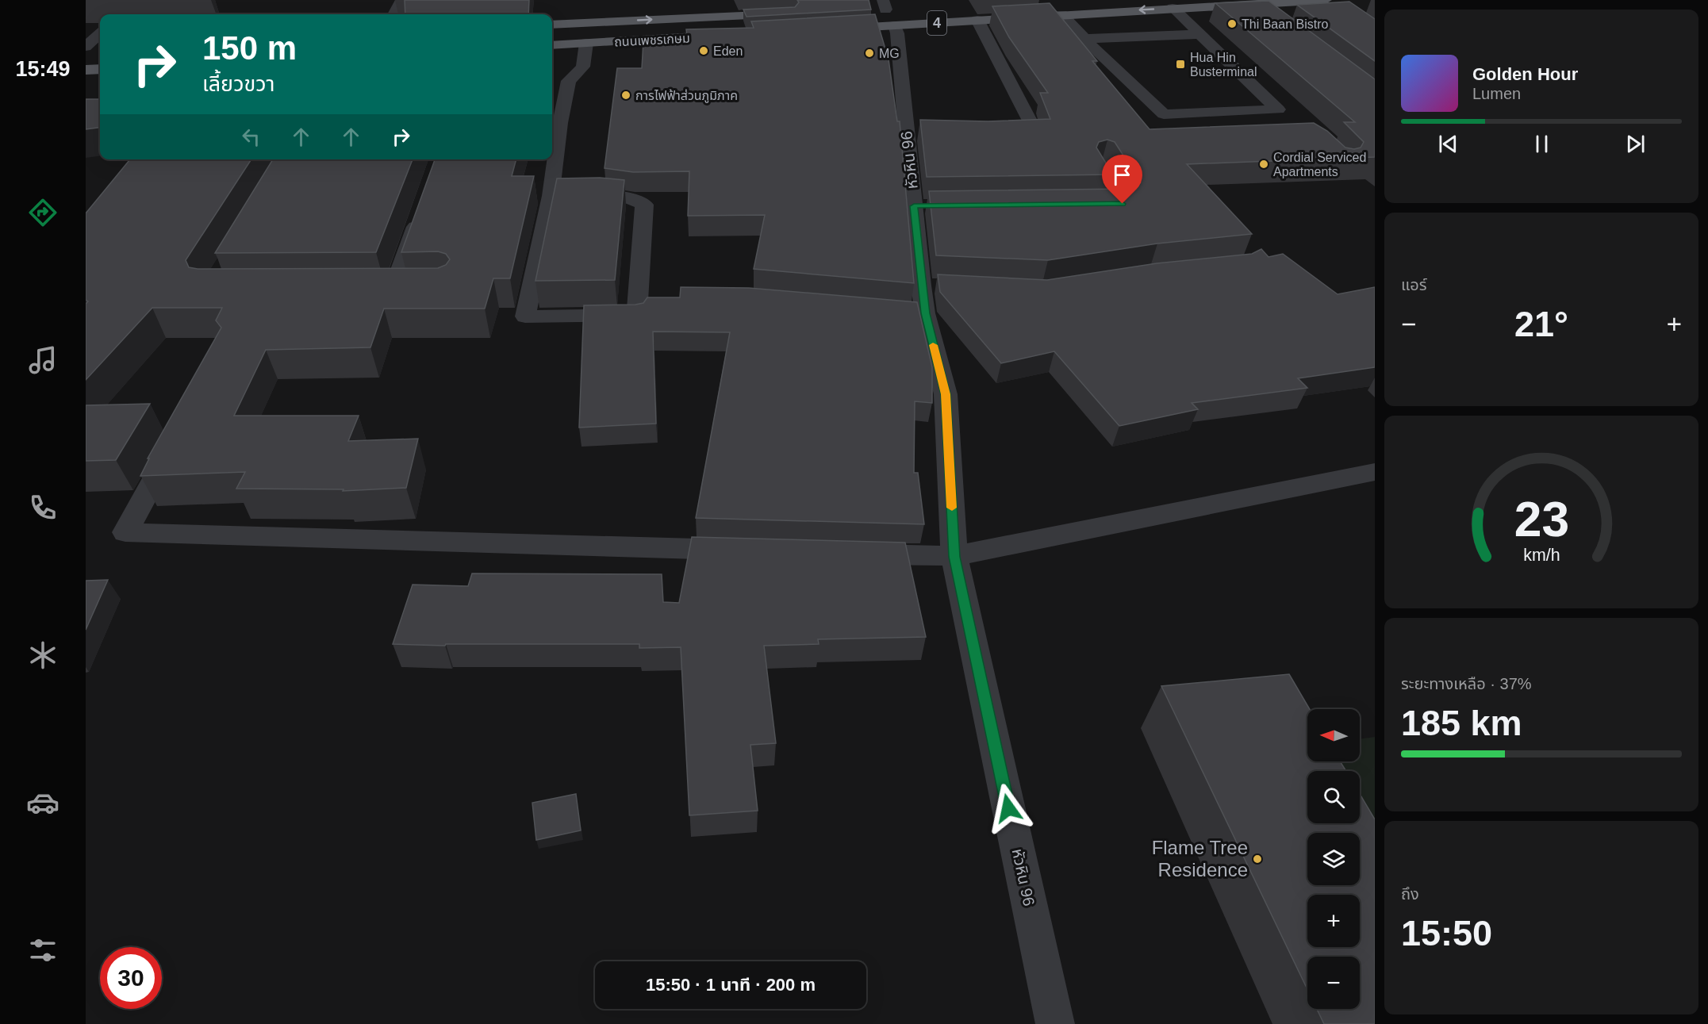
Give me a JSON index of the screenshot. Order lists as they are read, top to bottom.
{
  "streets": {
    "main road": ["4", "ถนนเพชรเกษม"],
    "street": ["หัวหิน 96"]
  },
  "crossings": [
    ["4", "หัวหิน 96"]
  ],
  "places": {
    "other": [
      "Thi Baan Bistro",
      "Eden",
      "MG",
      "การไฟฟ้าส่วนภูมิภาค",
      "Cordial Serviced Apartments",
      "Flame Tree Residence"
    ],
    "transit": ["Hua Hin Busterminal"]
  },
  "north": "left",
  "page": {
    "tabs": "15:49",
    "turn": ["150 m", "เลี้ยวขวา"],
    "song": ["Golden Hour", "Lumen"],
    "tile": [
      "แอร์",
      ["ระยะทางเหลือ · 37%", "185 km"],
      ["ถึง", "15:50"]
    ],
    "heat": ["−", "21°", "+"],
    "map_buttons": ["+", "−"],
    "limit": "30",
    "trip": "15:50 · 1 นาที · 200 m",
    "gauge": ["23", "km/h"]
  }
}
